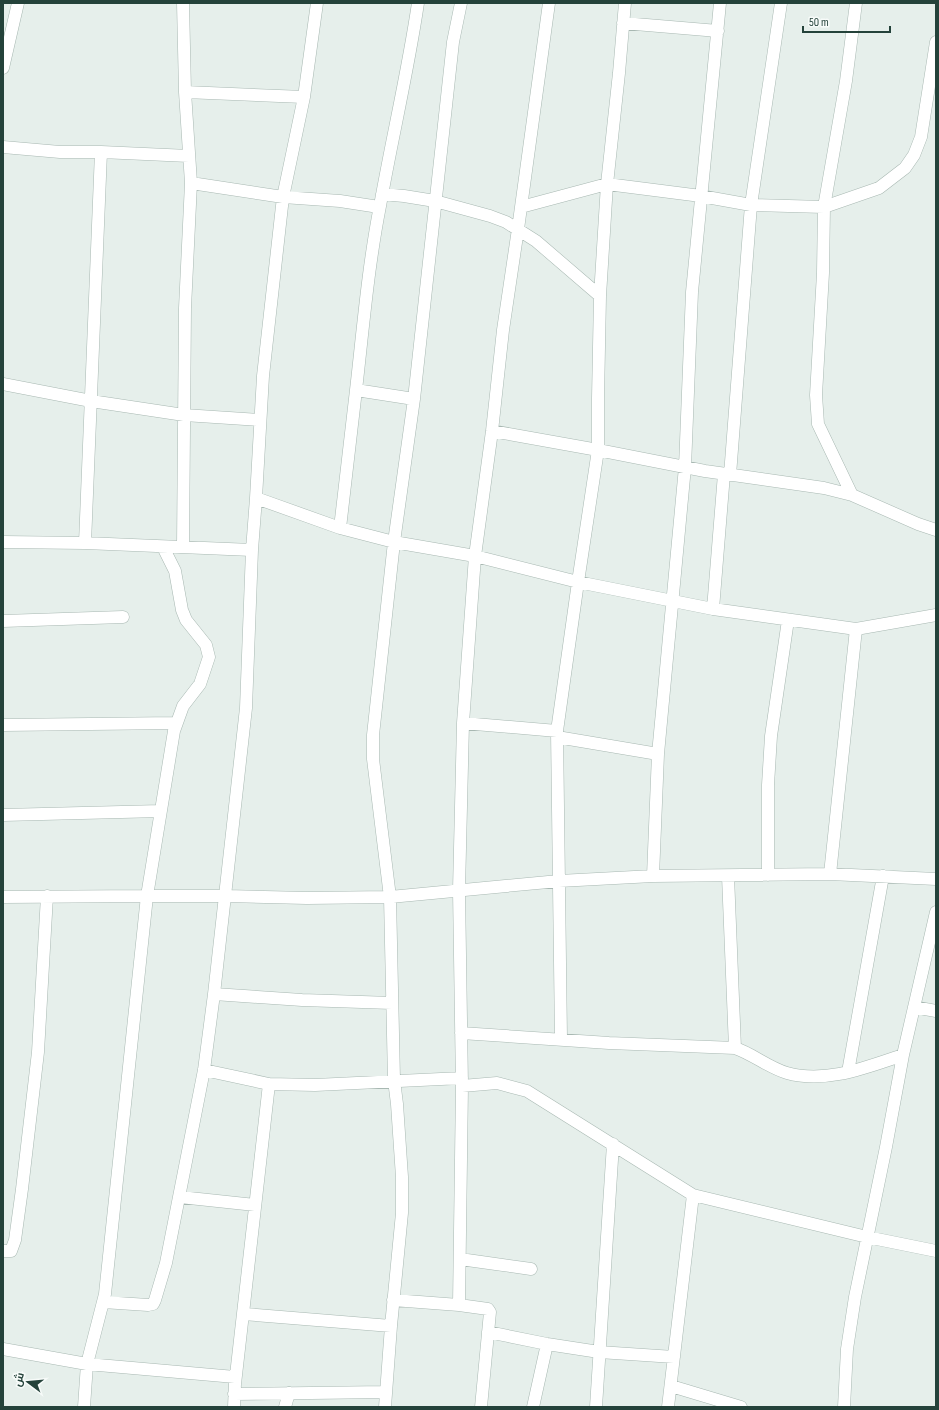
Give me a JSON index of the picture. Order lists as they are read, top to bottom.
{
  "scale_bar": "50 m",
  "north": "left"
}
